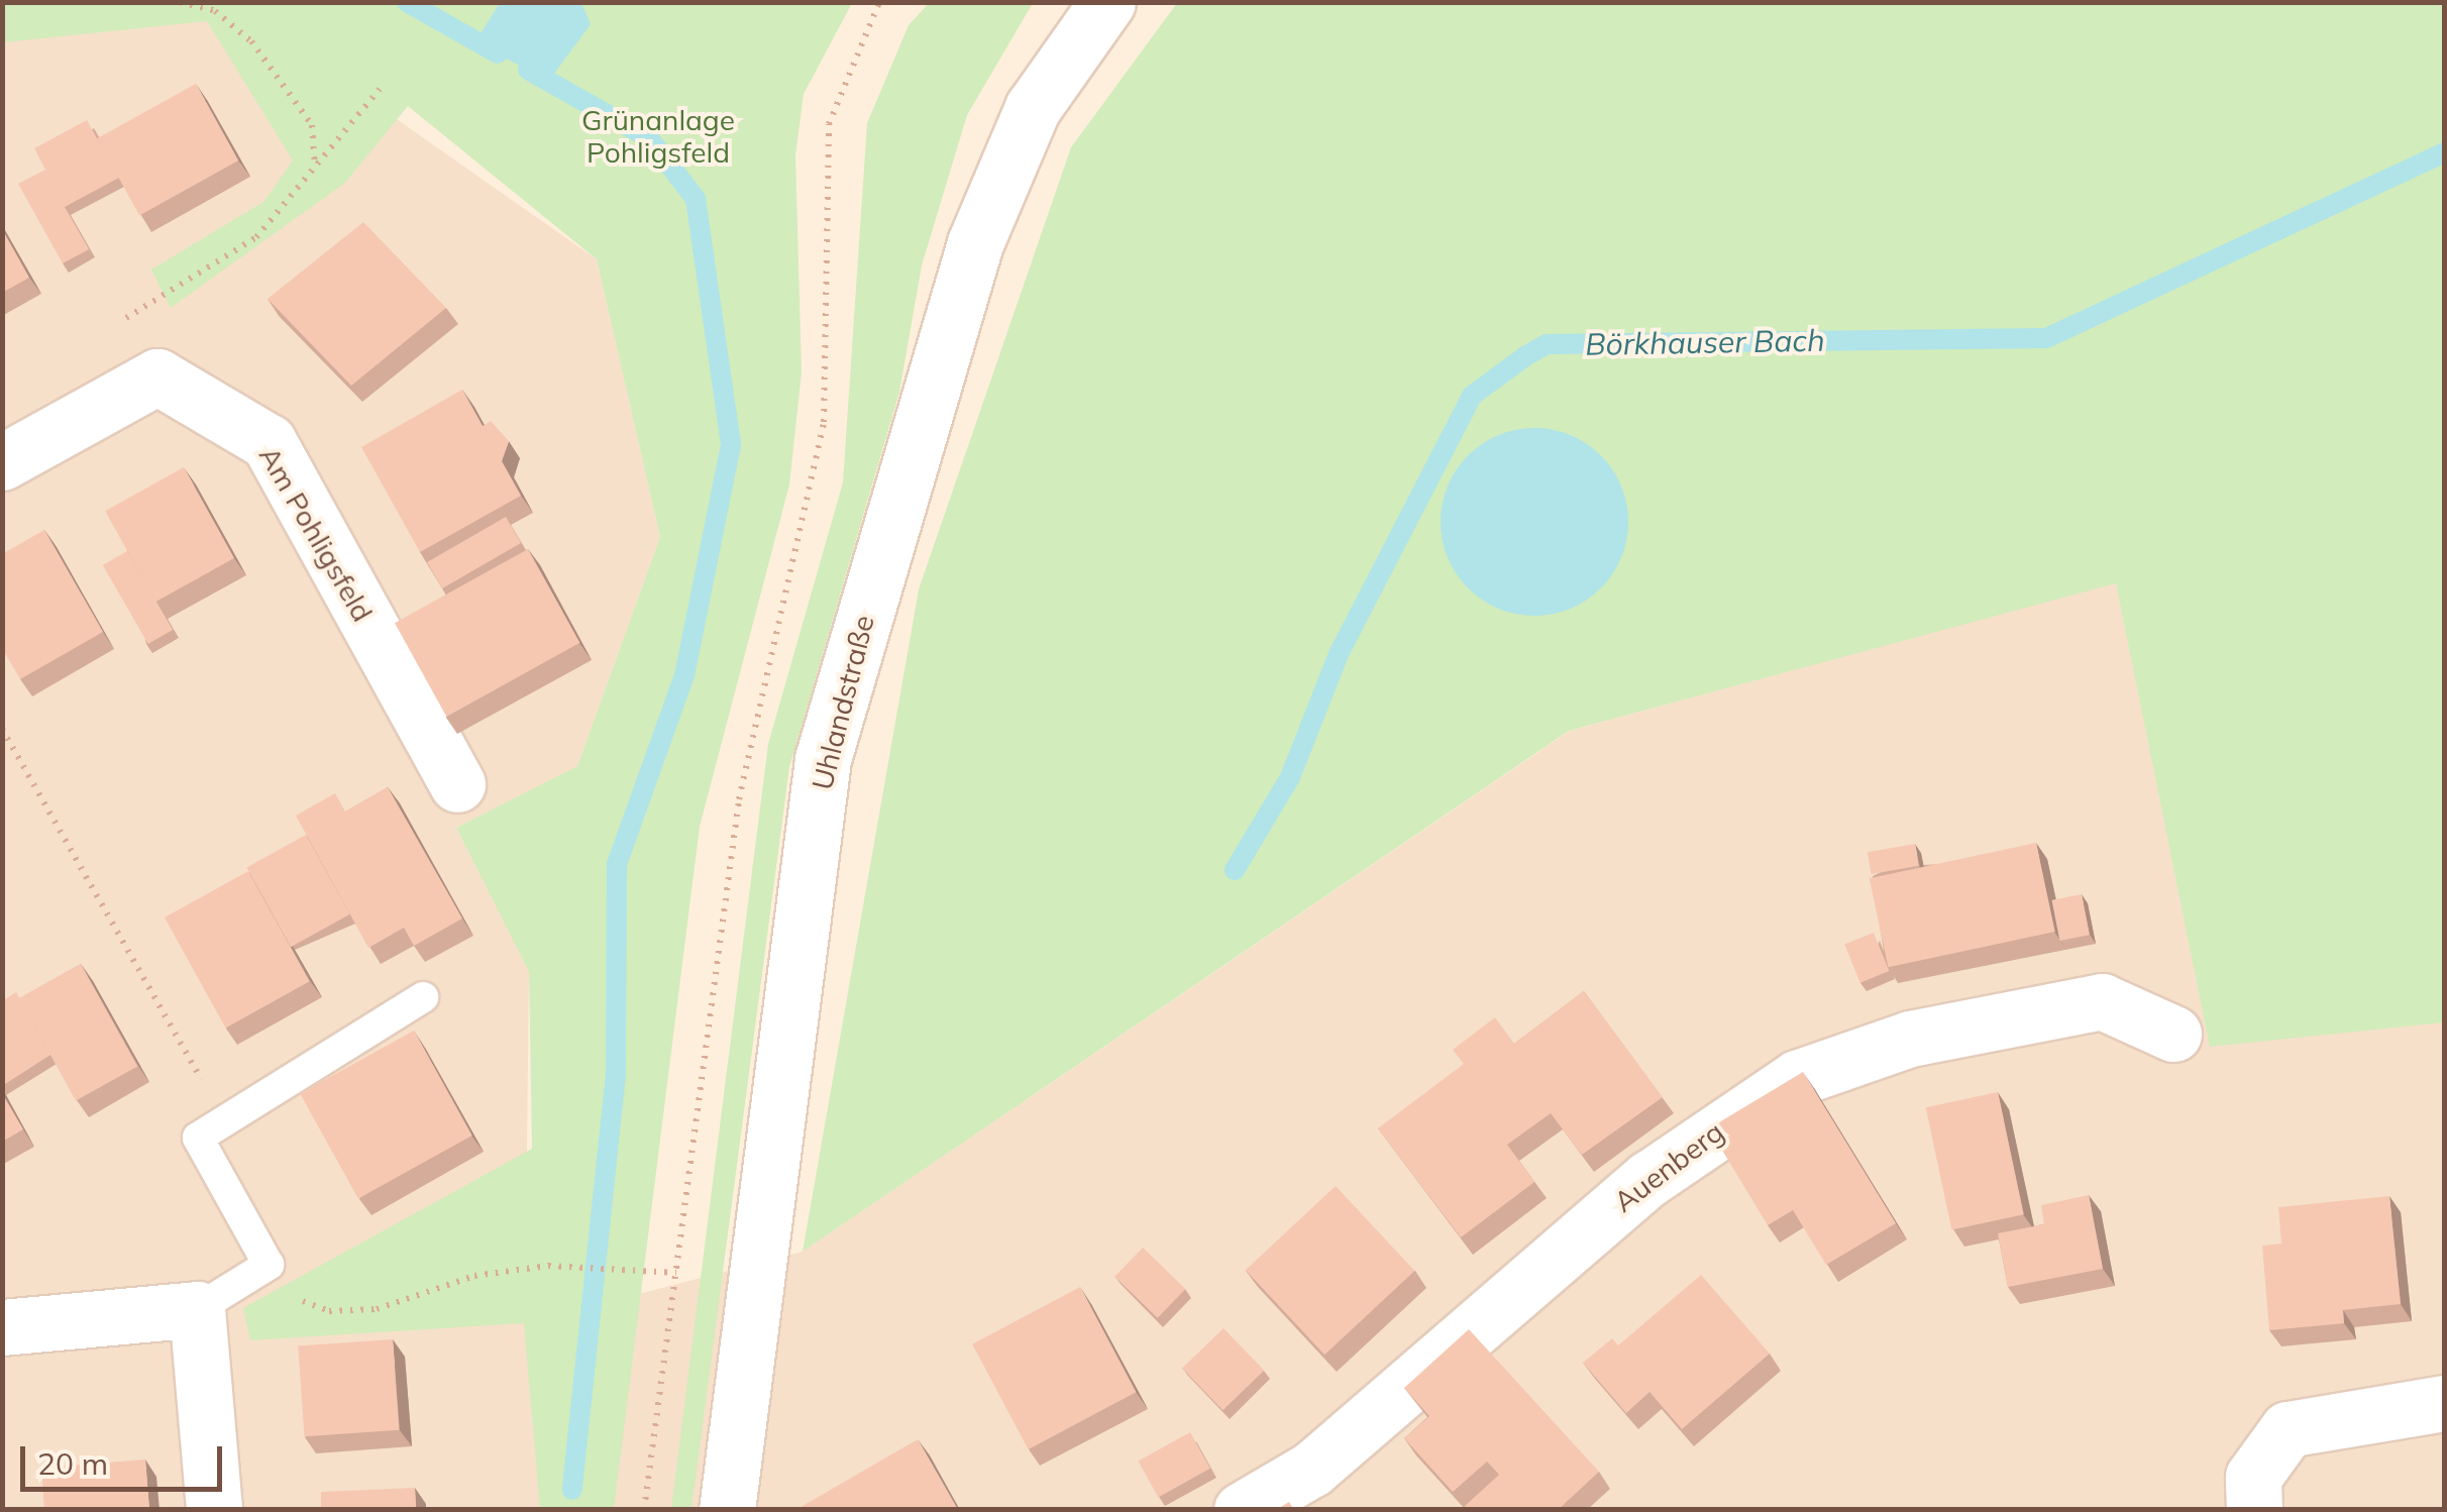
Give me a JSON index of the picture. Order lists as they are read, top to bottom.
{
  "streets": {
    "street": ["Am Pohligsfeld", "Uhlandstraße", "Auenberg"]
  },
  "water": ["Börkhauser Bach"],
  "parks": ["Grünanlage Pohligsfeld"],
  "scale_bar": "20 m"
}
